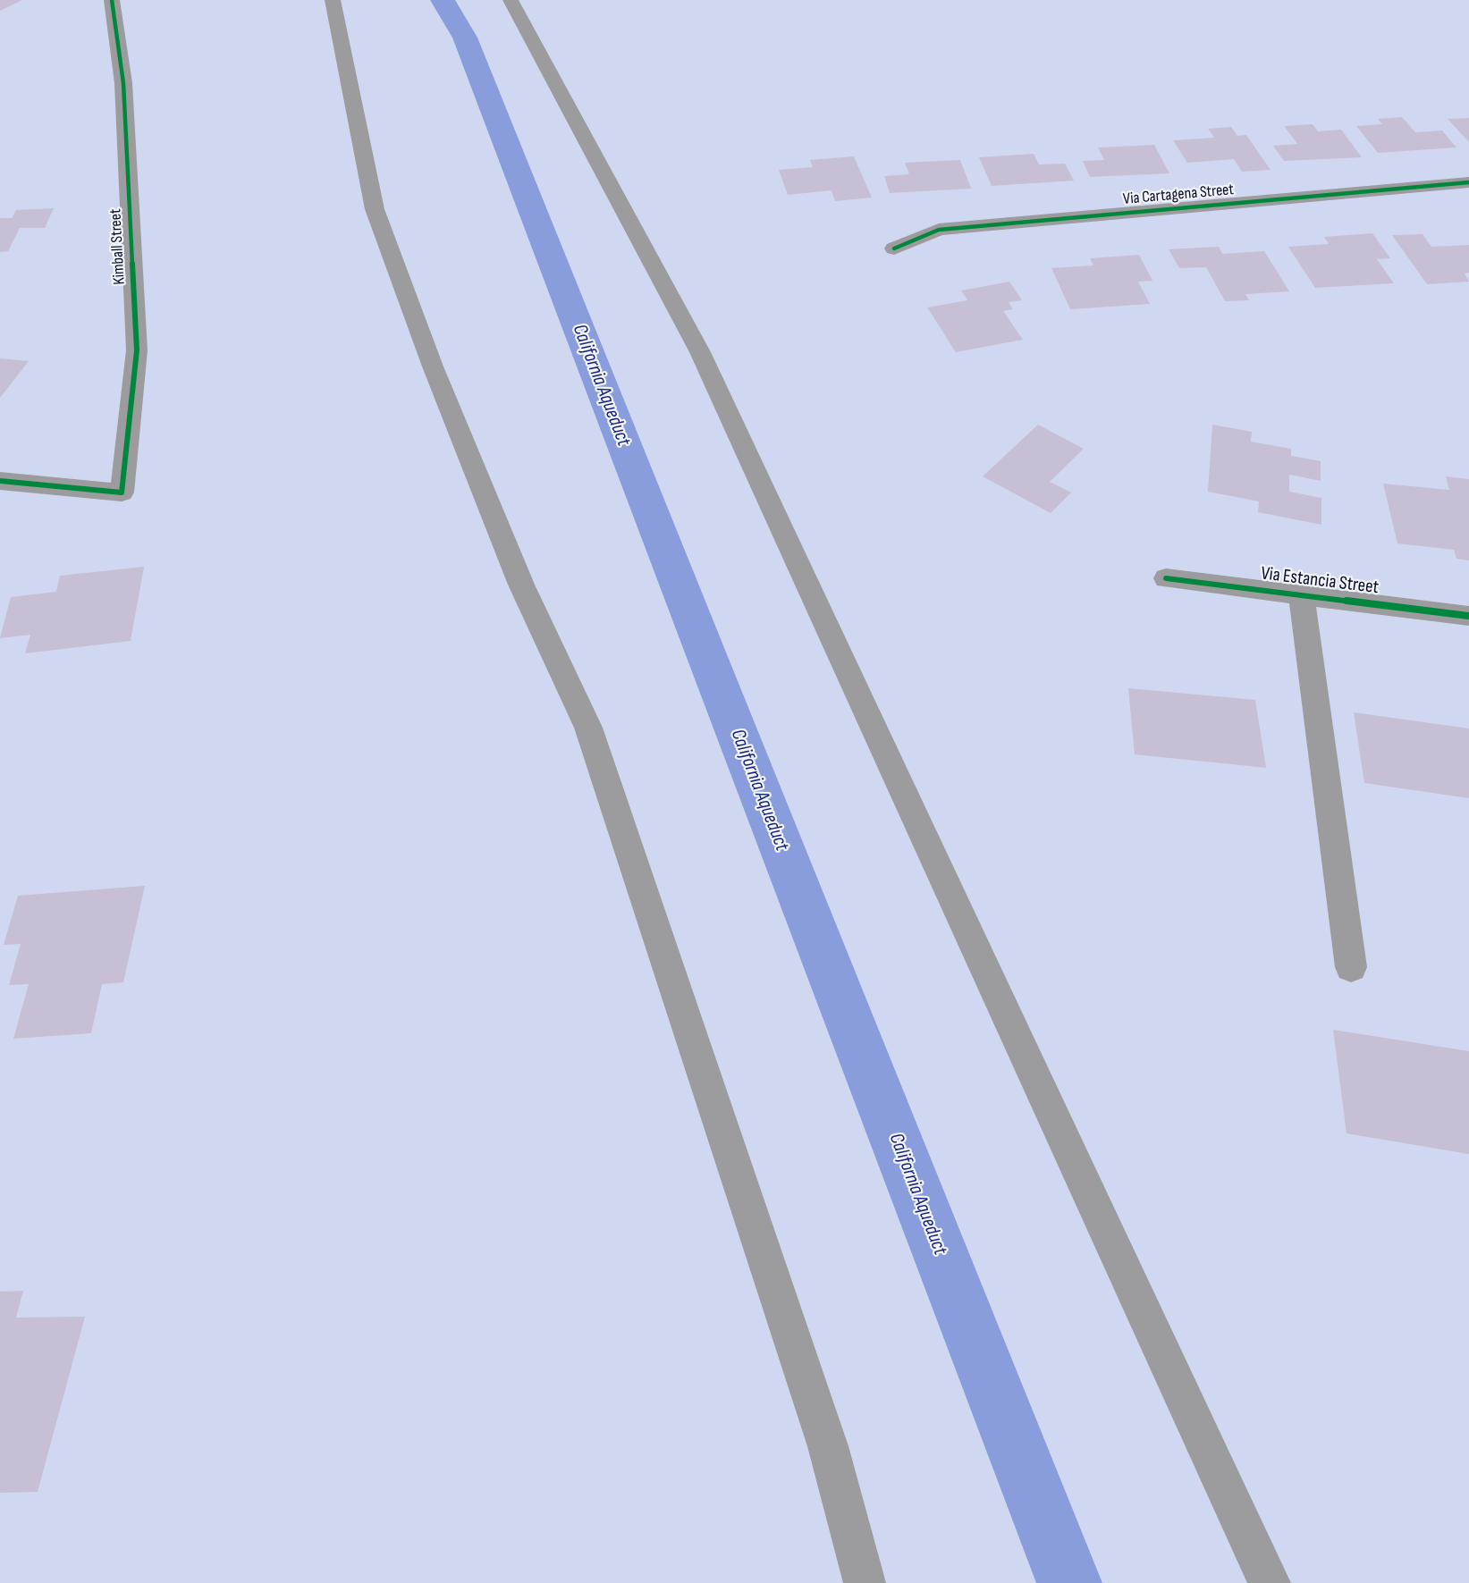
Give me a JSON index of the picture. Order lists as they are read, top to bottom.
{
  "streets": {
    "street": ["Via Cartagena Street", "Kimball Street", "Via Estancia Street"]
  },
  "water": ["California Aqueduct"]
}
